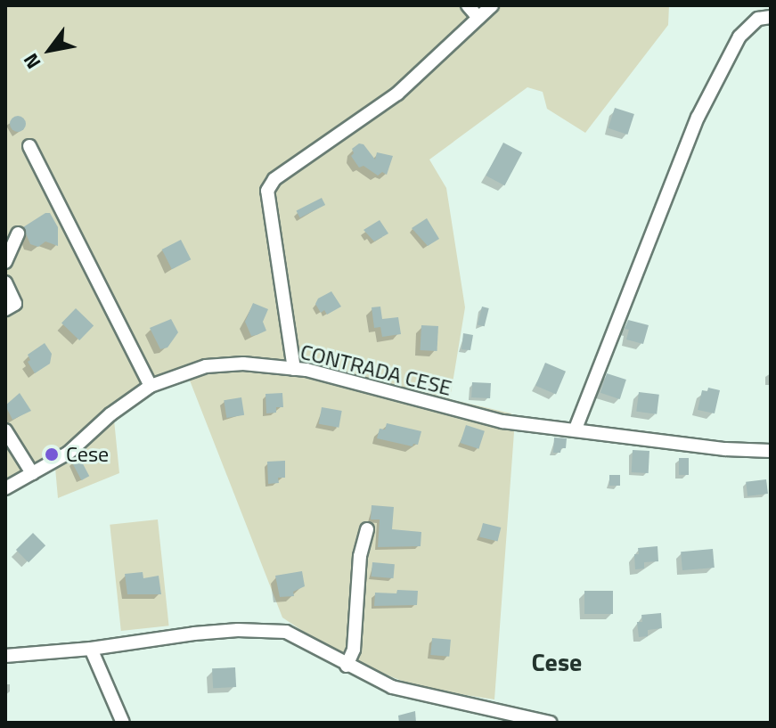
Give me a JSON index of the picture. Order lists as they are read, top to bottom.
{
  "streets": {
    "street": ["CONTRADA CESE"]
  },
  "districts": ["Cese"],
  "places": ["Cese"],
  "north": "bottom left"
}
